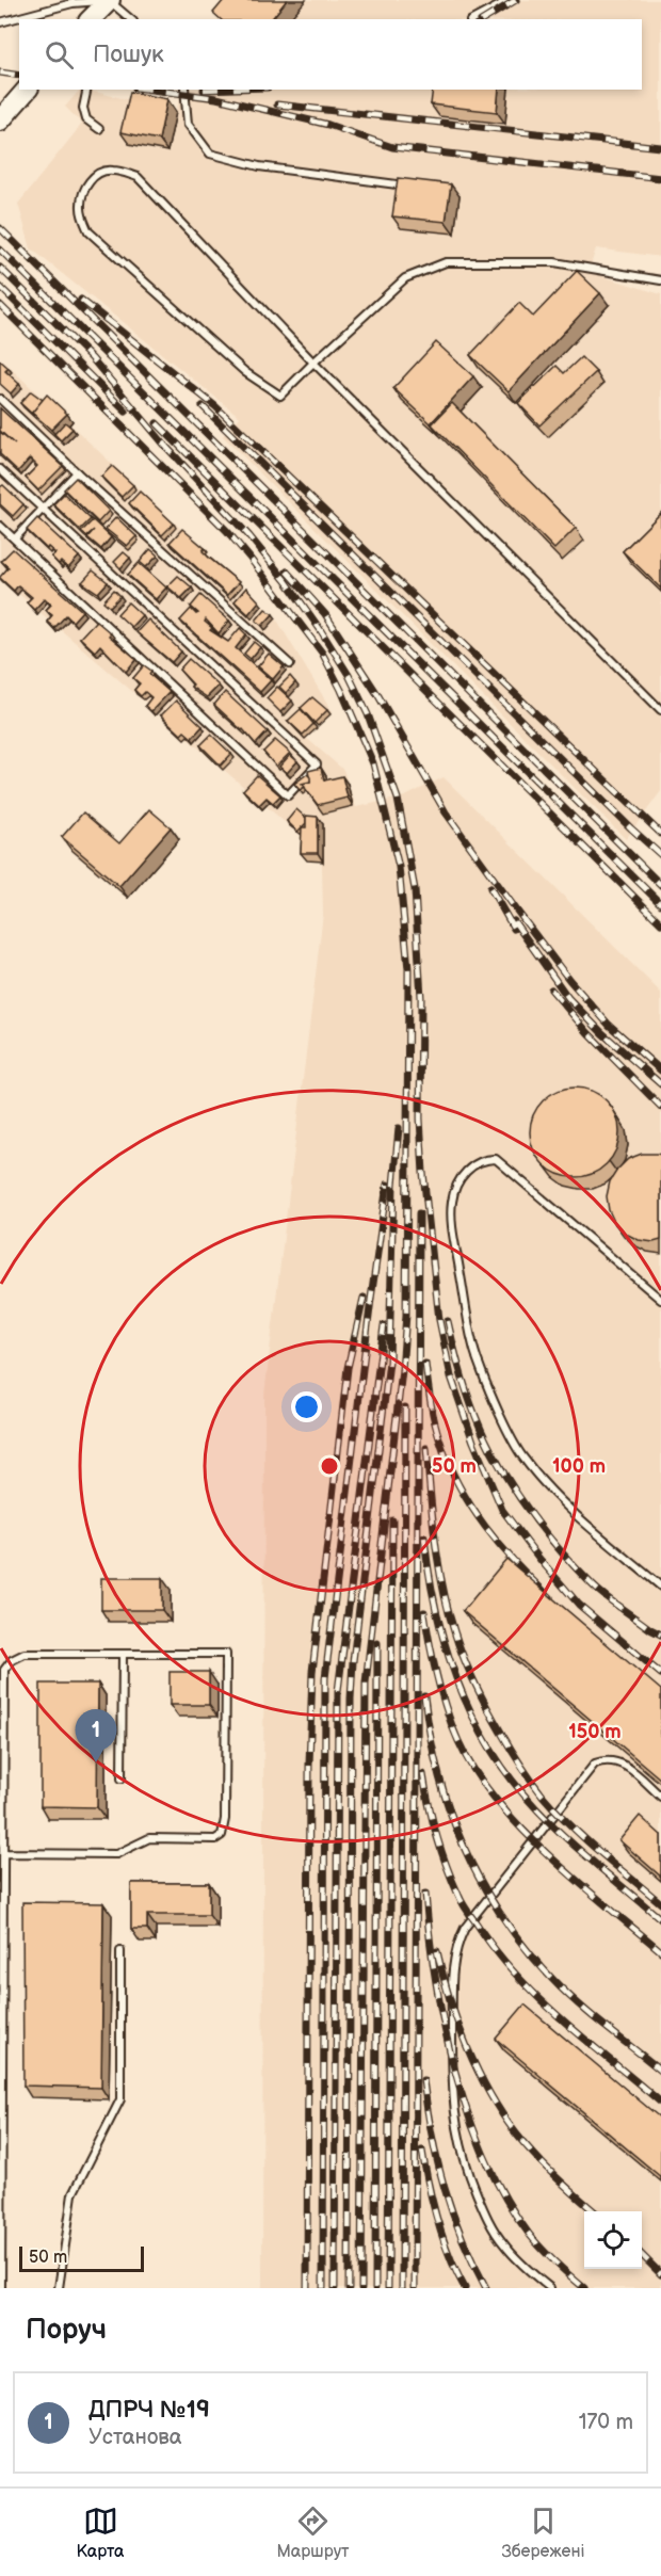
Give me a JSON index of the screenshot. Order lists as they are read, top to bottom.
{
  "scale_bar": "50 m",
  "page": {
    "search": "Пошук",
    "pins": "1",
    "scale": "50 m",
    "heading": "Поруч",
    "list": [
      {
        "mark": "1",
        "name": "ДПРЧ №19",
        "note": "Установа",
        "value": "170 m"
      }
    ],
    "nav": ["Карта", "Маршрут", "Збережені"]
  },
  "rings": ["50 m", "100 m", "150 m"]
}
